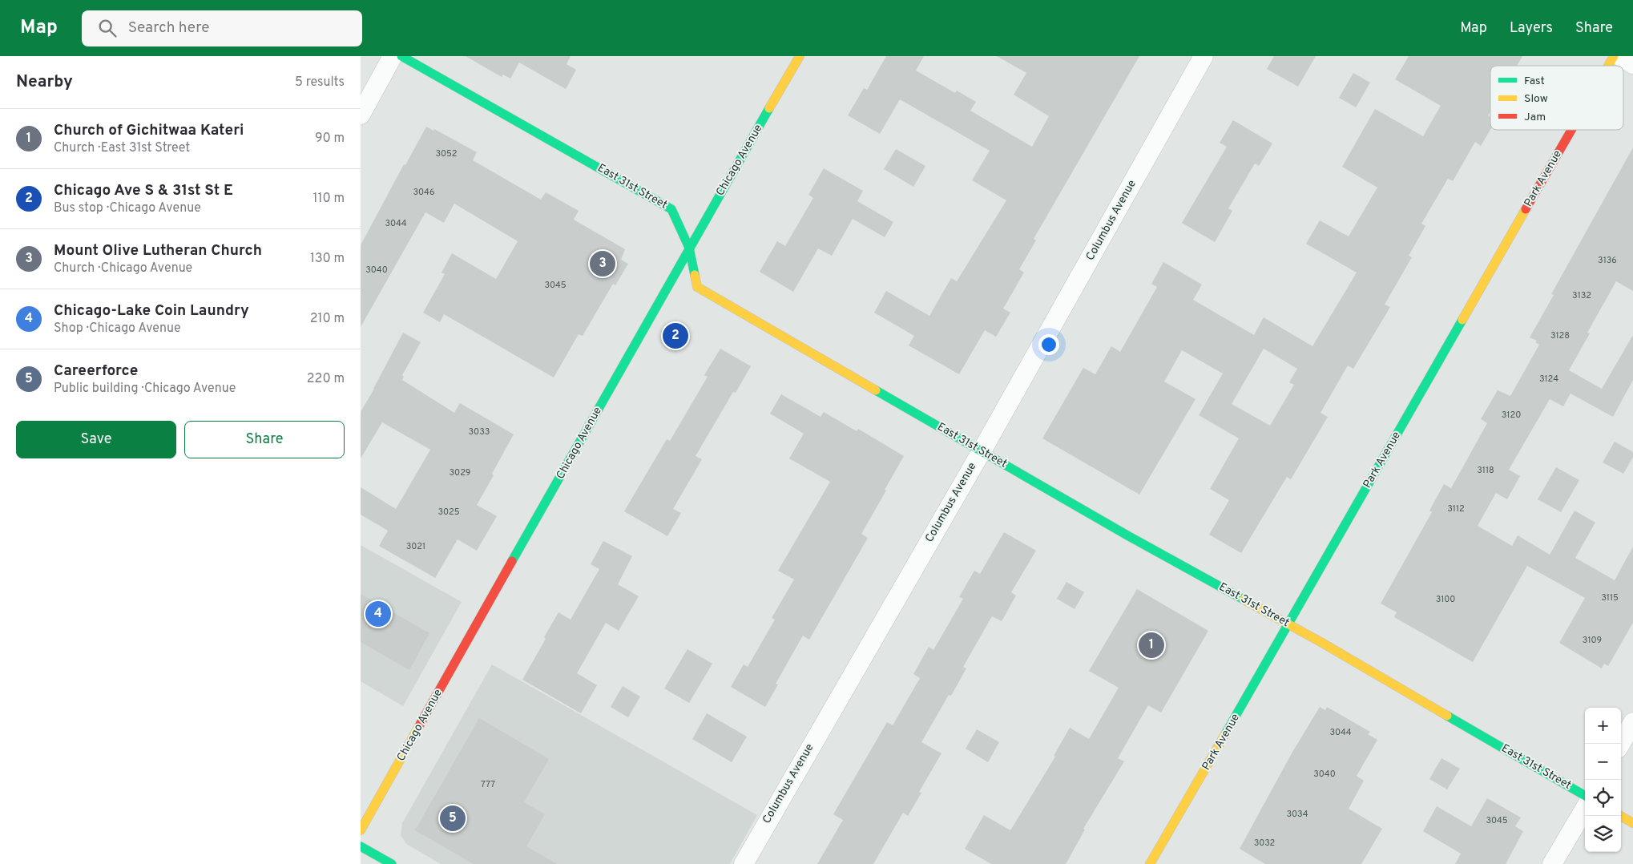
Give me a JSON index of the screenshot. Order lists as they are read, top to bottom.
{
  "streets": {
    "street": [
      "Chicago Avenue",
      "Park Avenue",
      "East 31st Street",
      "Columbus Avenue"
    ]
  },
  "crossings": [
    ["Chicago Avenue", "East 31st Street"],
    ["Park Avenue", "East 31st Street"],
    ["East 31st Street", "Columbus Avenue"]
  ],
  "house_numbers": [
    "3052",
    "3046",
    "3044",
    "3136",
    "3040",
    "3045",
    "3132",
    "3128",
    "3124",
    "3120",
    "3033",
    "3118",
    "3029",
    "3112",
    "3025",
    "3021",
    "3115",
    "3100",
    "3109",
    "3044",
    "3040",
    "777",
    "3034",
    "3045",
    "3032"
  ],
  "legend": ["Fast", "Slow", "Jam"],
  "page": {
    "header": "Map",
    "search": "Search here",
    "nav": ["Map", "Layers", "Share"],
    "heading": ["Nearby", "5 results"],
    "list": [
      {
        "mark": "1",
        "name": "Church of Gichitwaa Kateri",
        "note": "Church · East 31st Street",
        "value": "90 m"
      },
      {
        "mark": "2",
        "name": "Chicago Ave S & 31st St E",
        "note": "Bus stop · Chicago Avenue",
        "value": "110 m"
      },
      {
        "mark": "3",
        "name": "Mount Olive Lutheran Church",
        "note": "Church · Chicago Avenue",
        "value": "130 m"
      },
      {
        "mark": "4",
        "name": "Chicago-Lake Coin Laundry",
        "note": "Shop · Chicago Avenue",
        "value": "210 m"
      },
      {
        "mark": "5",
        "name": "Careerforce",
        "note": "Public building · Chicago Avenue",
        "value": "220 m"
      }
    ],
    "pins": [
      "3",
      "2",
      "4",
      "1",
      "5"
    ],
    "buttons": ["Save", "Share"],
    "map_buttons": ["+", "−"]
  }
}
